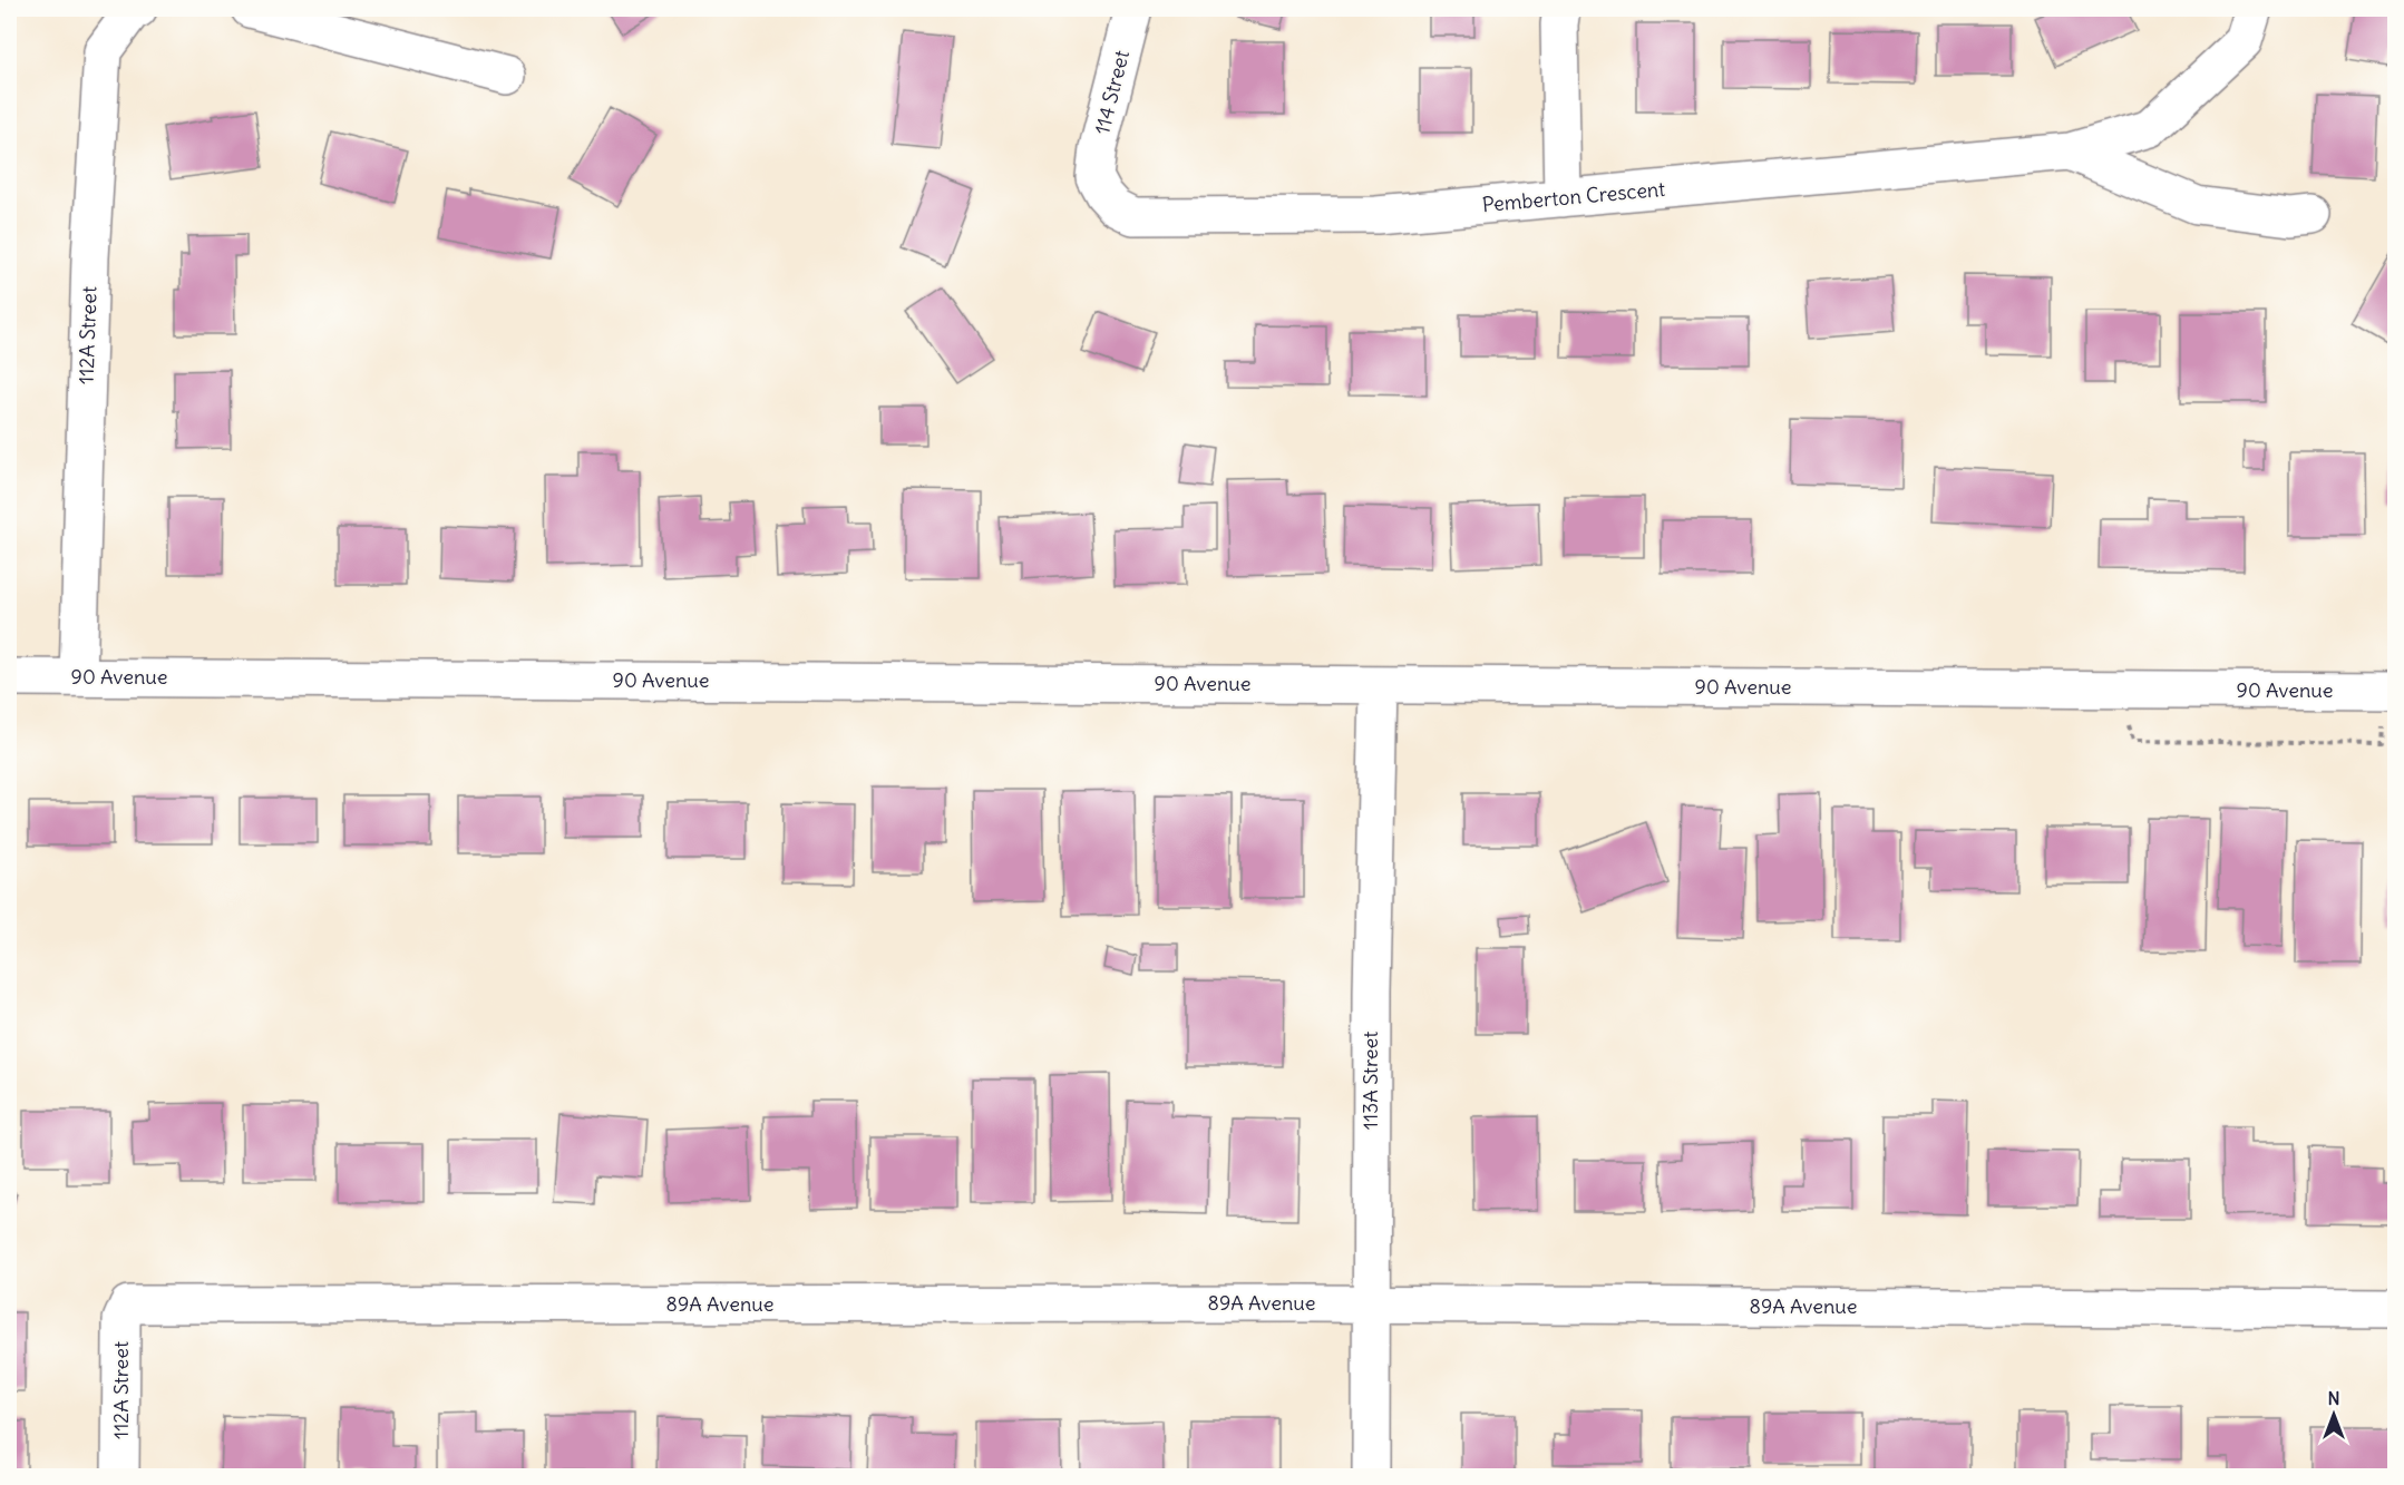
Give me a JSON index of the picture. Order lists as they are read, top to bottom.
{
  "streets": {
    "street": [
      "114 Street",
      "Pemberton Crescent",
      "112A Street",
      "90 Avenue",
      "113A Street",
      "89A Avenue"
    ]
  },
  "crossings": [
    ["114 Street", "Pemberton Crescent"],
    ["112A Street", "90 Avenue"],
    ["112A Street", "89A Avenue"],
    ["90 Avenue", "113A Street"],
    ["113A Street", "89A Avenue"]
  ],
  "north": "top"
}
